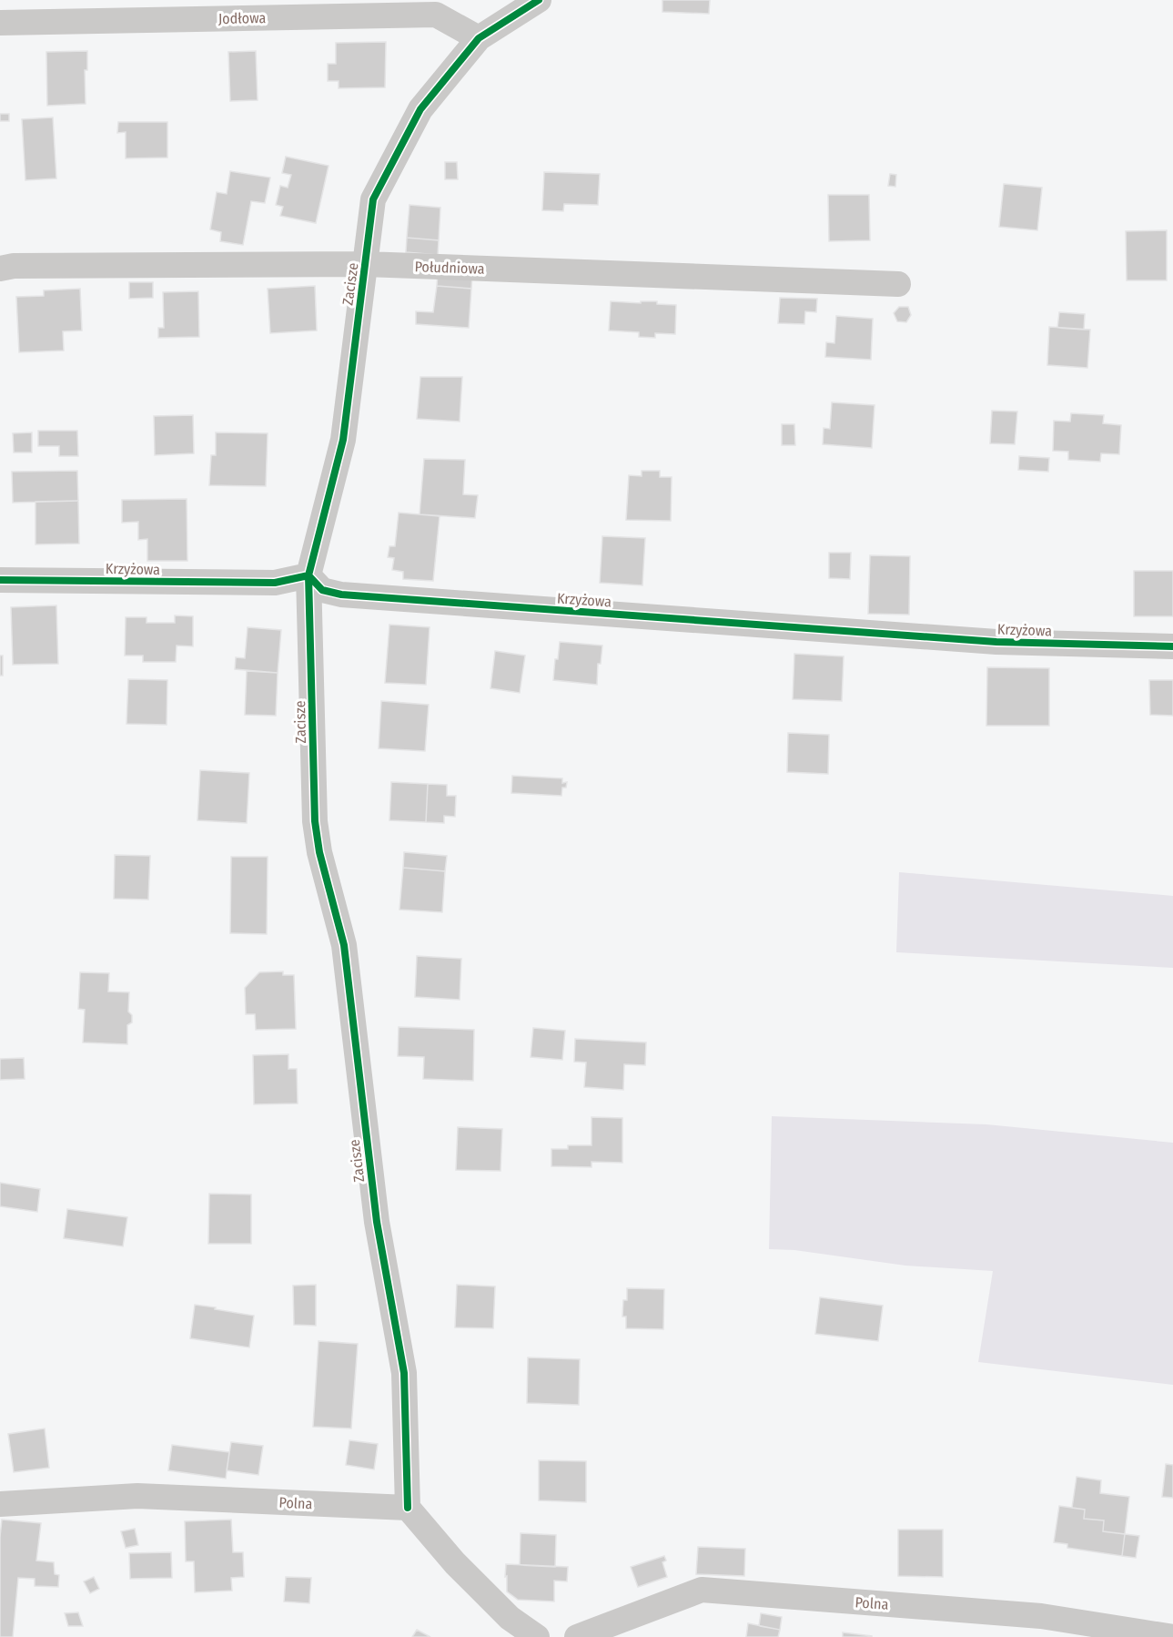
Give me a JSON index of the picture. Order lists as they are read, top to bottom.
{
  "streets": {
    "street": [
      "Jodłowa",
      "Południowa",
      "Zacisze",
      "Krzyżowa",
      "Polna"
    ]
  },
  "crossings": [
    ["Jodłowa", "Zacisze"],
    ["Południowa", "Zacisze"],
    ["Zacisze", "Krzyżowa"],
    ["Zacisze", "Polna"]
  ]
}
